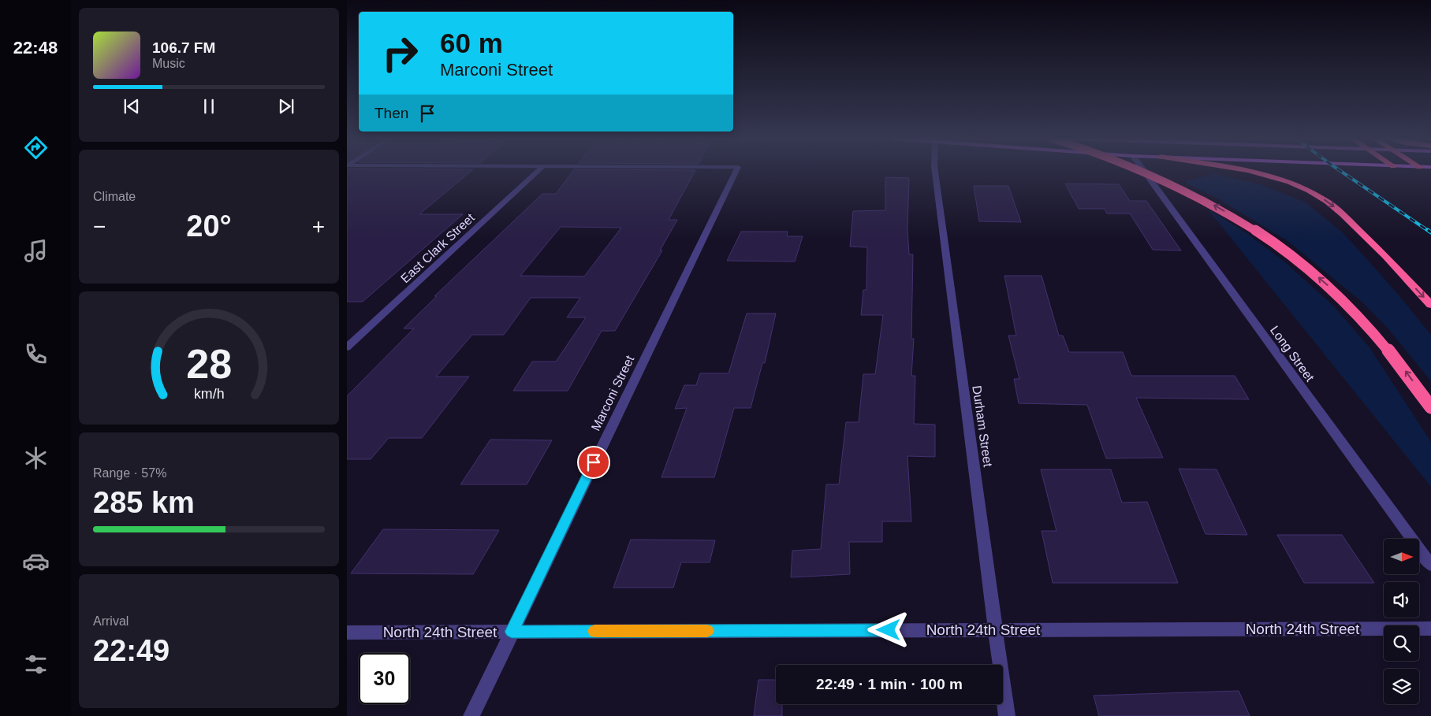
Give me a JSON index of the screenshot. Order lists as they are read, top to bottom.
{
  "streets": {
    "street": [
      "East Clark Street",
      "Long Street",
      "Marconi Street",
      "Durham Street",
      "North 24th Street"
    ]
  },
  "crossings": [
    ["Marconi Street", "North 24th Street"],
    ["Durham Street", "North 24th Street"]
  ],
  "north": "right",
  "page": {
    "tabs": "22:48",
    "turn": ["60 m", "Marconi Street"],
    "song": ["106.7 FM", "Music"],
    "then": "Then",
    "tile": [
      "Climate",
      ["Range · 57%", "285 km"],
      ["Arrival", "22:49"]
    ],
    "heat": ["−", "20°", "+"],
    "limit": "30",
    "trip": "22:49 · 1 min · 100 m",
    "gauge": ["28", "km/h"]
  }
}
